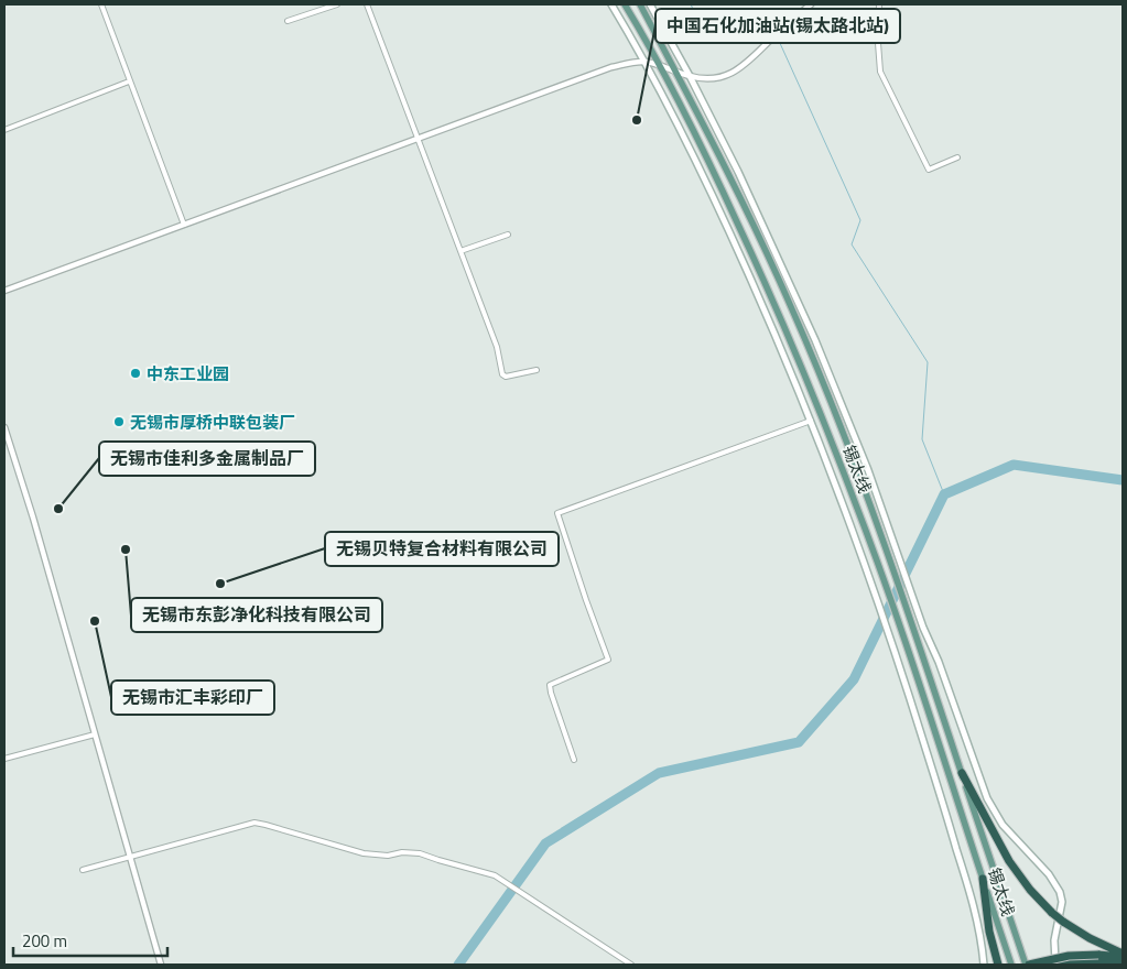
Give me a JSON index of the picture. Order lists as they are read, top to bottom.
{
  "streets": {
    "main road": ["锡太线"]
  },
  "places": [
    "中国石化加油站(锡太路北站)",
    "中东工业园",
    "无锡市厚桥中联包装厂",
    "无锡市佳利多金属制品厂",
    "无锡市东彭净化科技有限公司",
    "无锡贝特复合材料有限公司",
    "无锡市汇丰彩印厂"
  ],
  "scale_bar": "200 m"
}
